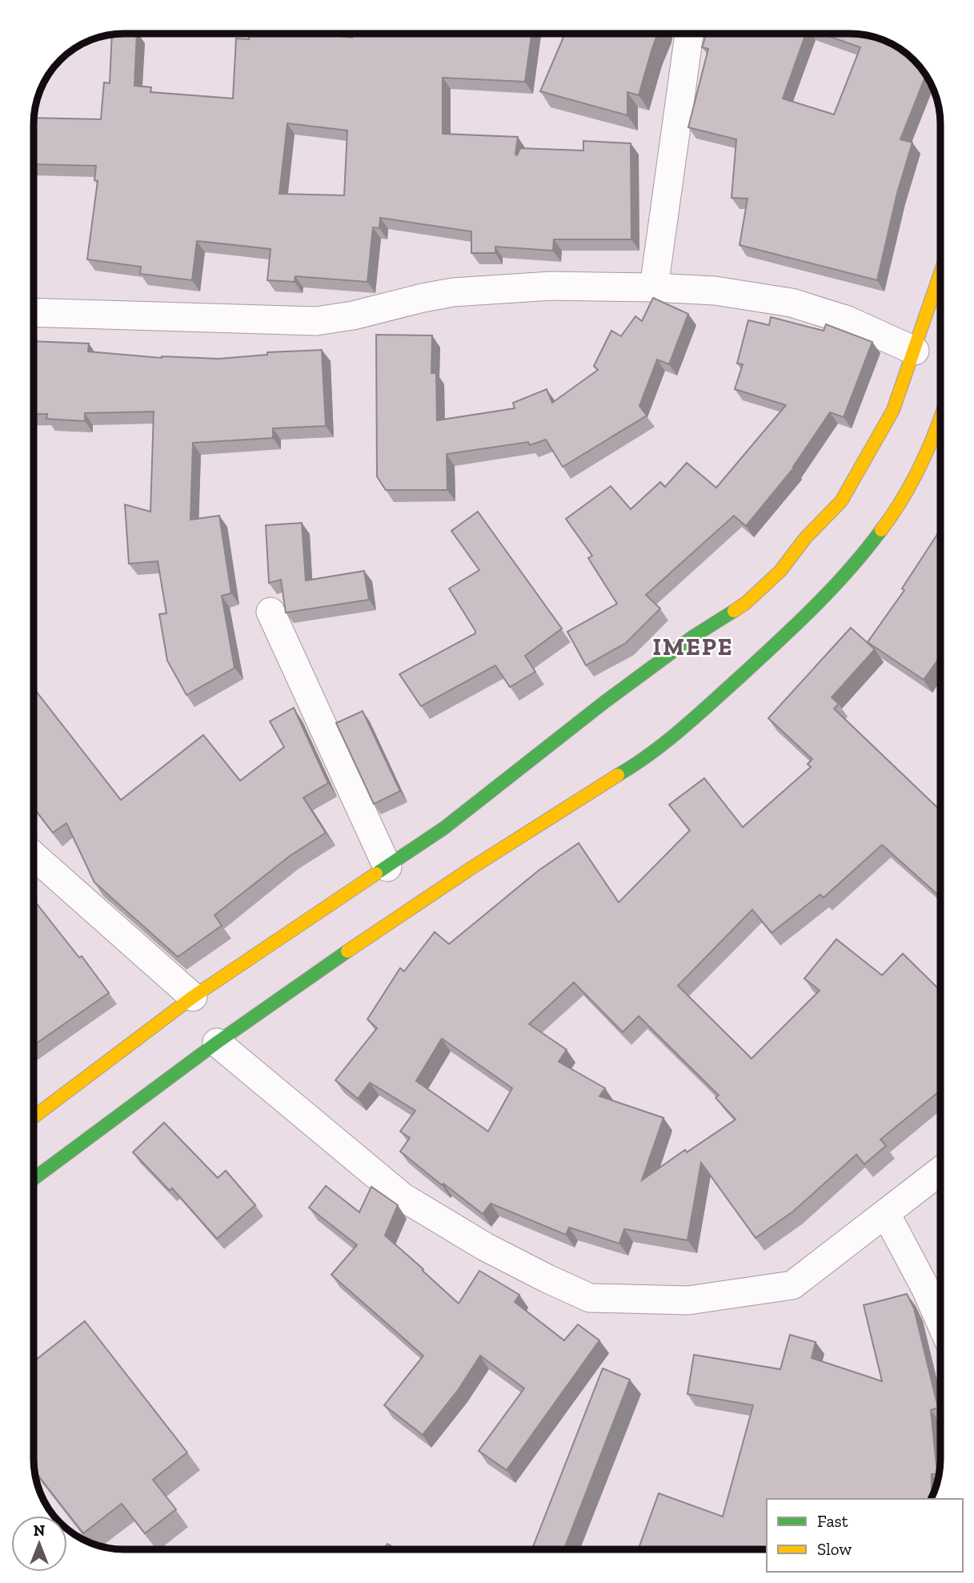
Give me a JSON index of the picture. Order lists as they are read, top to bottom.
{
  "districts": ["IMEPE"],
  "legend": ["Fast", "Slow"],
  "north": "top"
}
